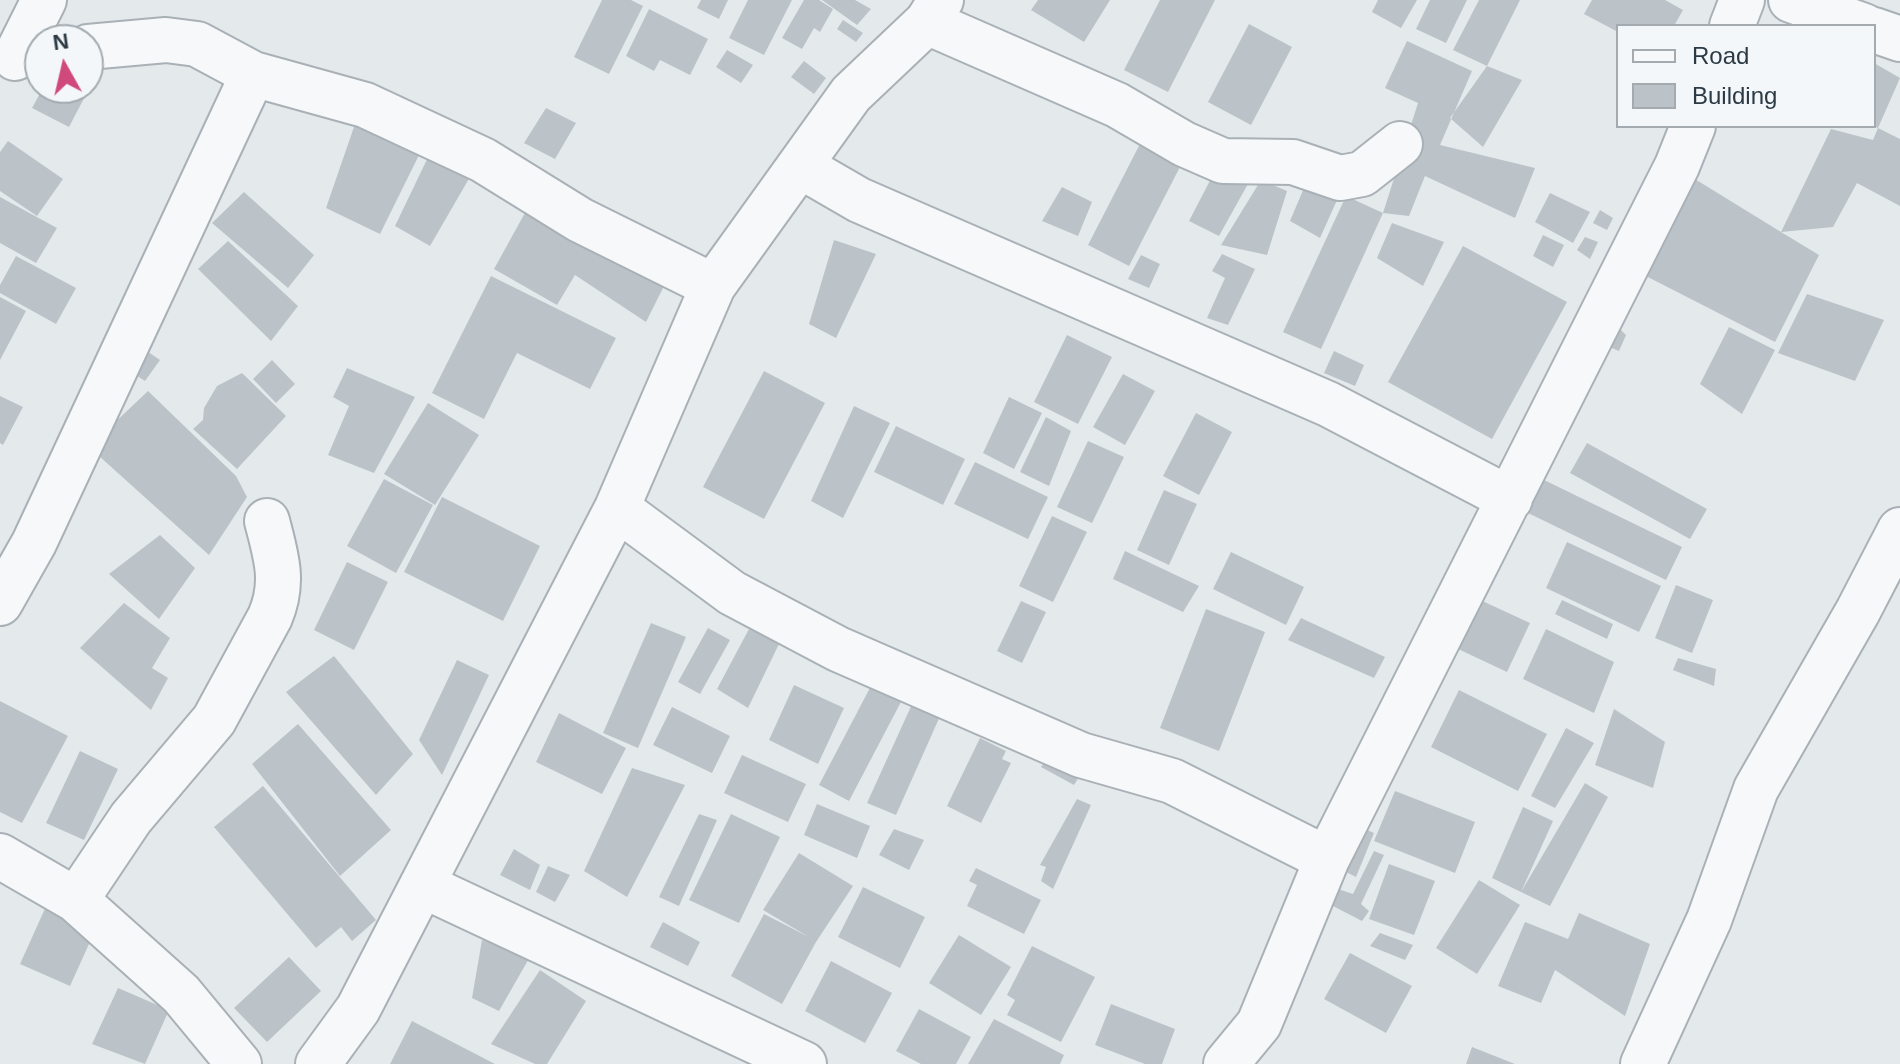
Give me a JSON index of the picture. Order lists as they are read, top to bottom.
{
  "legend": ["Road", "Building"],
  "north": "top"
}
